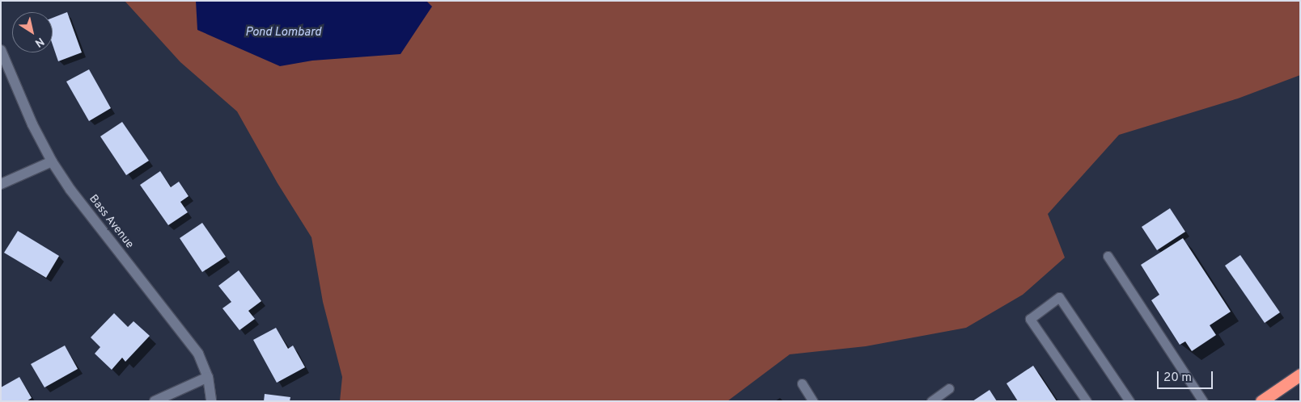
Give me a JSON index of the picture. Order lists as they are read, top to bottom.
{
  "streets": {
    "street": ["Bass Avenue"]
  },
  "water": ["Pond Lombard"],
  "scale_bar": "20 m",
  "north": "bottom right"
}
